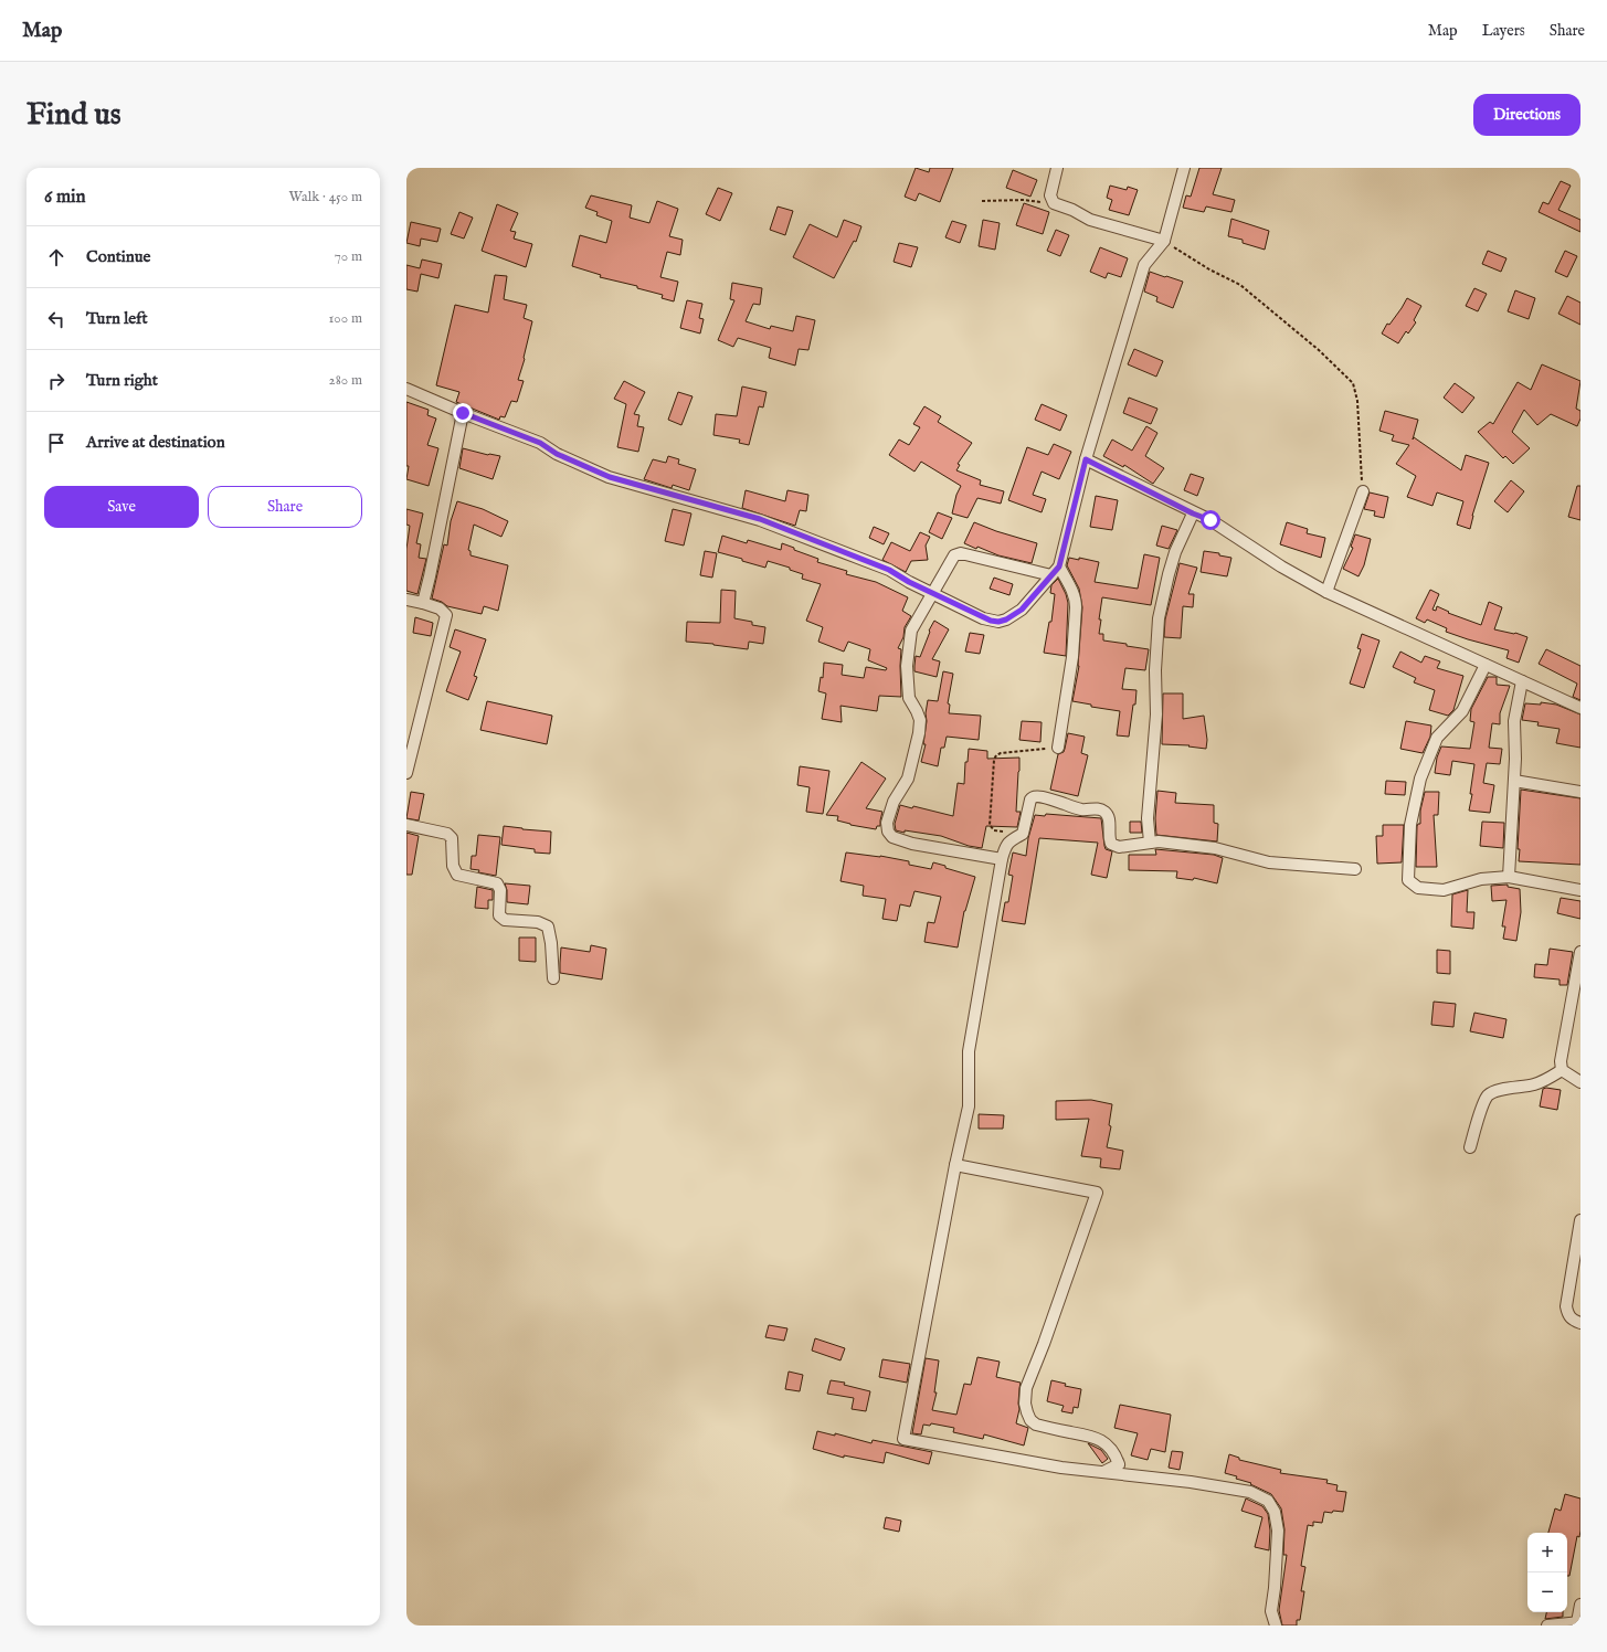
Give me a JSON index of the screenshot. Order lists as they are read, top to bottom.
{
  "page": {
    "header": "Map",
    "nav": ["Map", "Layers", "Share"],
    "buttons": [
      "Directions",
      ["Save", "Share"]
    ],
    "title": "Find us",
    "heading": ["6 min", "Walk · 450 m"],
    "list": [
      ["Continue", "70 m"],
      ["Turn left", "100 m"],
      ["Turn right", "280 m"],
      "Arrive at destination"
    ],
    "map_buttons": ["+", "−"]
  }
}
